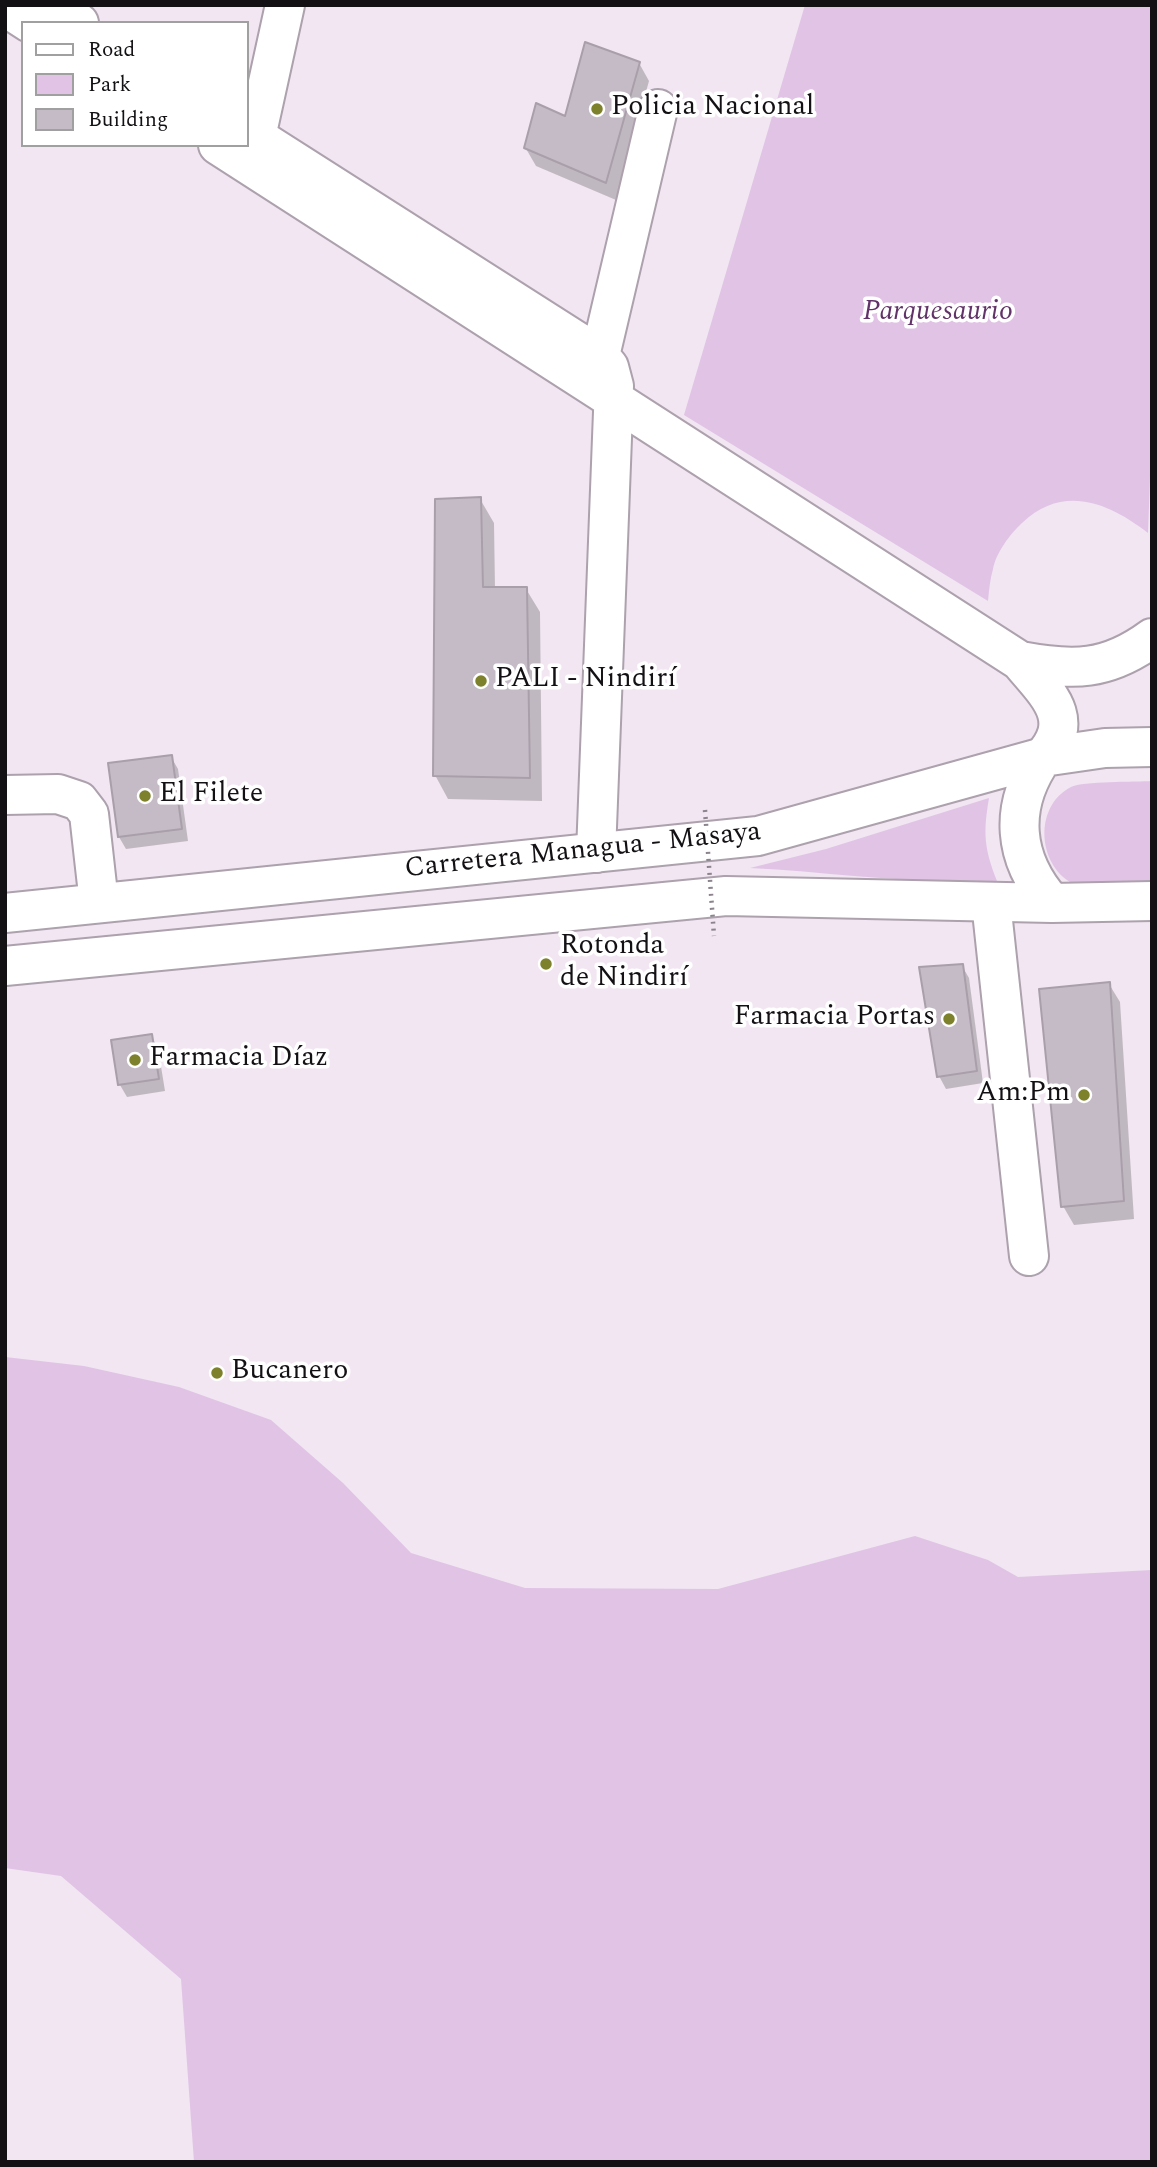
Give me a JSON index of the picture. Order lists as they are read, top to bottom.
{
  "streets": {
    "main road": ["Carretera Managua - Masaya"]
  },
  "parks": ["Parquesaurio"],
  "places": [
    "Policia Nacional",
    "PALI - Nindirí",
    "El Filete",
    "Rotonda de Nindirí",
    "Farmacia Portas",
    "Farmacia Díaz",
    "Am:Pm",
    "Bucanero"
  ],
  "legend": ["Road", "Park", "Building"]
}
